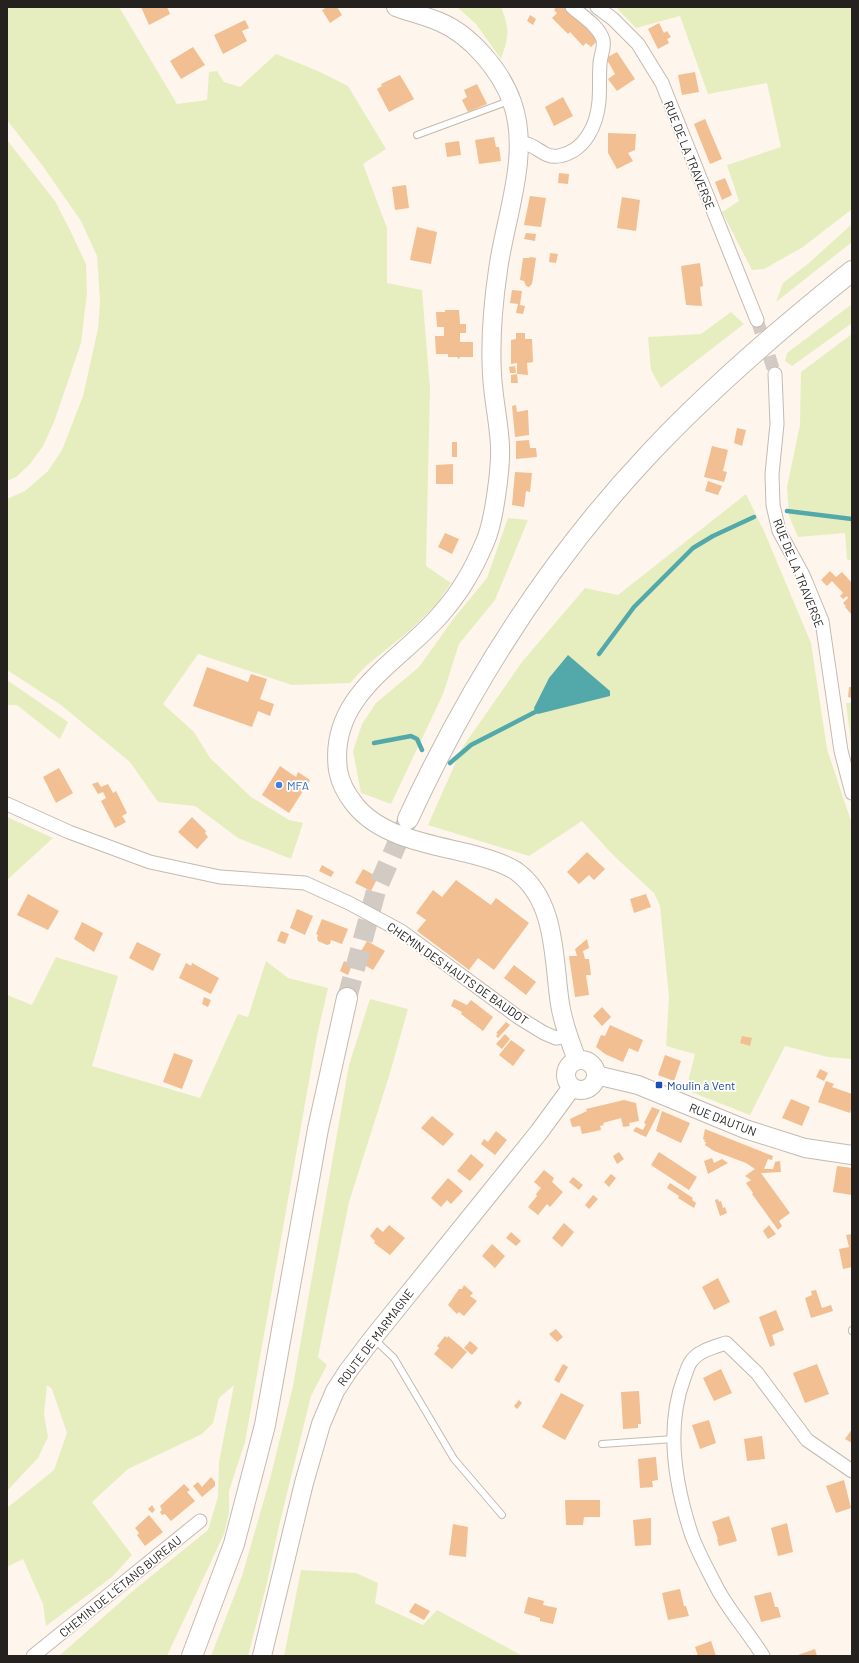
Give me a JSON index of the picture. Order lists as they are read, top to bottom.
{
  "streets": {
    "main road": ["RUE D'AUTUN", "ROUTE DE MARMAGNE"],
    "street": ["RUE DE LA TRAVERSE", "CHEMIN DES HAUTS DE BAUDOT", "CHEMIN DE L'ÉTANG BUREAU"]
  },
  "crossings": [
    ["RUE D'AUTUN", "ROUTE DE MARMAGNE"]
  ],
  "places": {
    "other": ["MFA"],
    "transit": ["Moulin à Vent"]
  }
}
